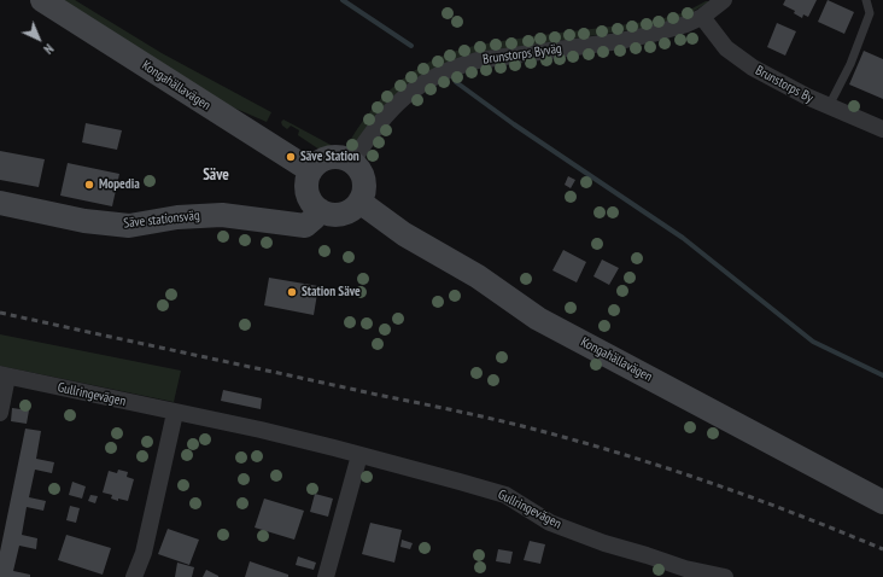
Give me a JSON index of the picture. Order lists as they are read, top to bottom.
{
  "streets": {
    "main road": ["Kongahällavägen", "Säve stationsväg"],
    "street": ["Brunstorps Byväg", "Brunstorps By", "Gullringevägen"]
  },
  "crossings": [
    ["Brunstorps Byväg", "Brunstorps By"],
    ["Brunstorps Byväg", "Kongahällavägen"],
    ["Brunstorps Byväg", "Säve stationsväg"],
    ["Kongahällavägen", "Säve stationsväg"]
  ],
  "districts": ["Säve"],
  "places": ["Säve Station", "Mopedia", "Station Säve"],
  "north": "bottom right"
}
